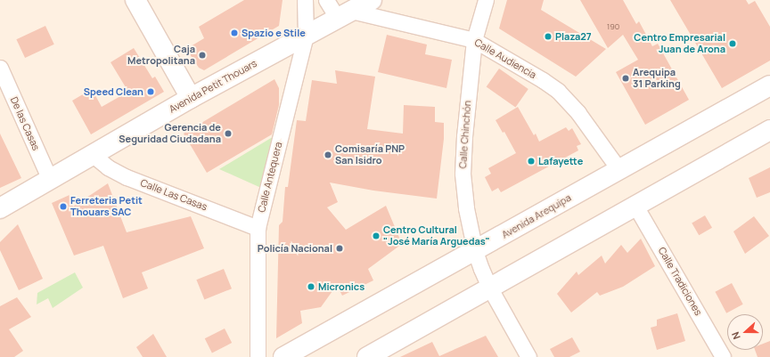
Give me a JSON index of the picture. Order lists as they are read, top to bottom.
{
  "streets": {
    "main road": ["Avenida Petit Thouars", "Avenida Arequipa"],
    "street": [
      "Calle Audiencia",
      "De las Casas",
      "Calle Chinchón",
      "Calle Antequera",
      "Calle Las Casas",
      "Calle Tradiciones"
    ]
  },
  "crossings": [
    ["Calle Audiencia", "Avenida Petit Thouars"],
    ["Calle Audiencia", "Calle Chinchón"],
    ["Calle Audiencia", "Avenida Arequipa"],
    ["Avenida Petit Thouars", "De las Casas"],
    ["Avenida Petit Thouars", "Calle Antequera"],
    ["Avenida Petit Thouars", "Calle Las Casas"],
    ["Calle Chinchón", "Avenida Arequipa"],
    ["Calle Antequera", "Calle Las Casas"]
  ],
  "places": [
    "Spazio e Stile",
    "Plaza27",
    "Centro Empresarial Juan de Arona",
    "Caja Metropolitana",
    "Arequipa 31 Parking",
    "Speed Clean",
    "Gerencia de Seguridad Ciudadana",
    "Comisaría PNP San Isidro",
    "Lafayette",
    "Ferreteria Petit Thouars SAC",
    "Centro Cultural \"José María Arguedas\"",
    "Policía Nacional",
    "Micronics"
  ],
  "house_numbers": ["190"],
  "north": "left"
}
